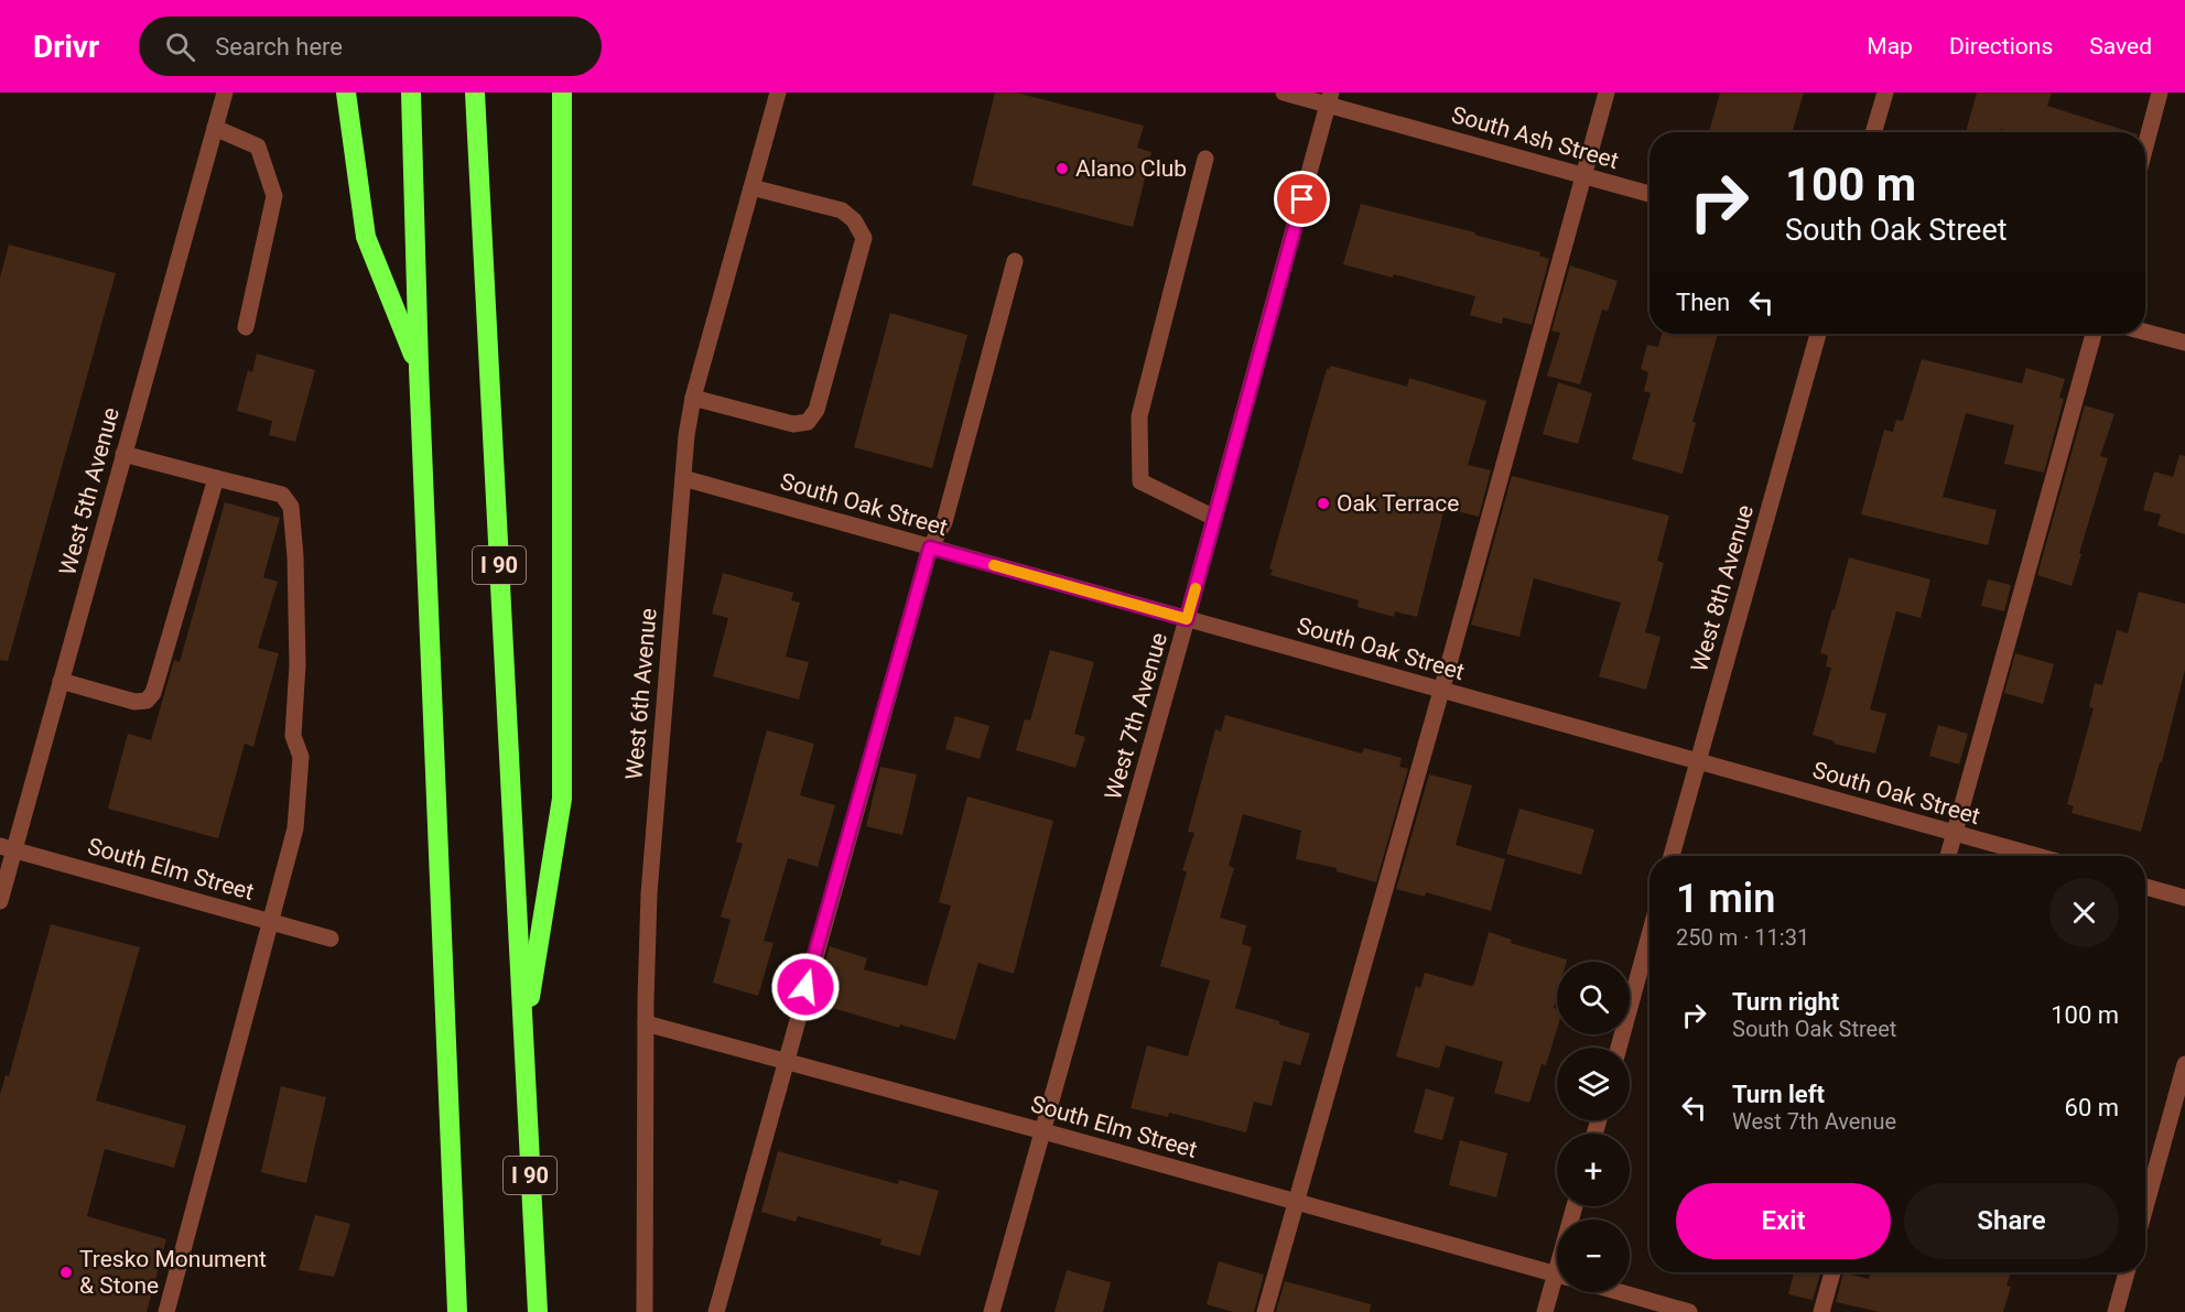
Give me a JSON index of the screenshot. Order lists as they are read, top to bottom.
{
  "streets": {
    "highway": ["I 90"],
    "street": [
      "South Ash Street",
      "West 5th Avenue",
      "South Oak Street",
      "West 8th Avenue",
      "West 6th Avenue",
      "West 7th Avenue",
      "South Elm Street"
    ]
  },
  "crossings": [
    ["South Ash Street", "West 7th Avenue"],
    ["West 5th Avenue", "South Elm Street"],
    ["South Oak Street", "West 8th Avenue"],
    ["South Oak Street", "West 6th Avenue"],
    ["South Oak Street", "West 7th Avenue"],
    ["West 6th Avenue", "South Elm Street"],
    ["West 7th Avenue", "South Elm Street"]
  ],
  "places": ["Alano Club", "Oak Terrace", "Tresko Monument & Stone"],
  "page": {
    "header": "Drivr",
    "search": "Search here",
    "nav": ["Map", "Directions", "Saved"],
    "turn": ["100 m", "South Oak Street"],
    "then": "Then",
    "heading": ["1 min", "250 m · 11:31"],
    "map_buttons": ["+", "−"],
    "list": [
      {
        "name": "Turn right",
        "note": "South Oak Street",
        "value": "100 m"
      },
      {
        "name": "Turn left",
        "note": "West 7th Avenue",
        "value": "60 m"
      }
    ],
    "buttons": ["Exit", "Share"]
  }
}
